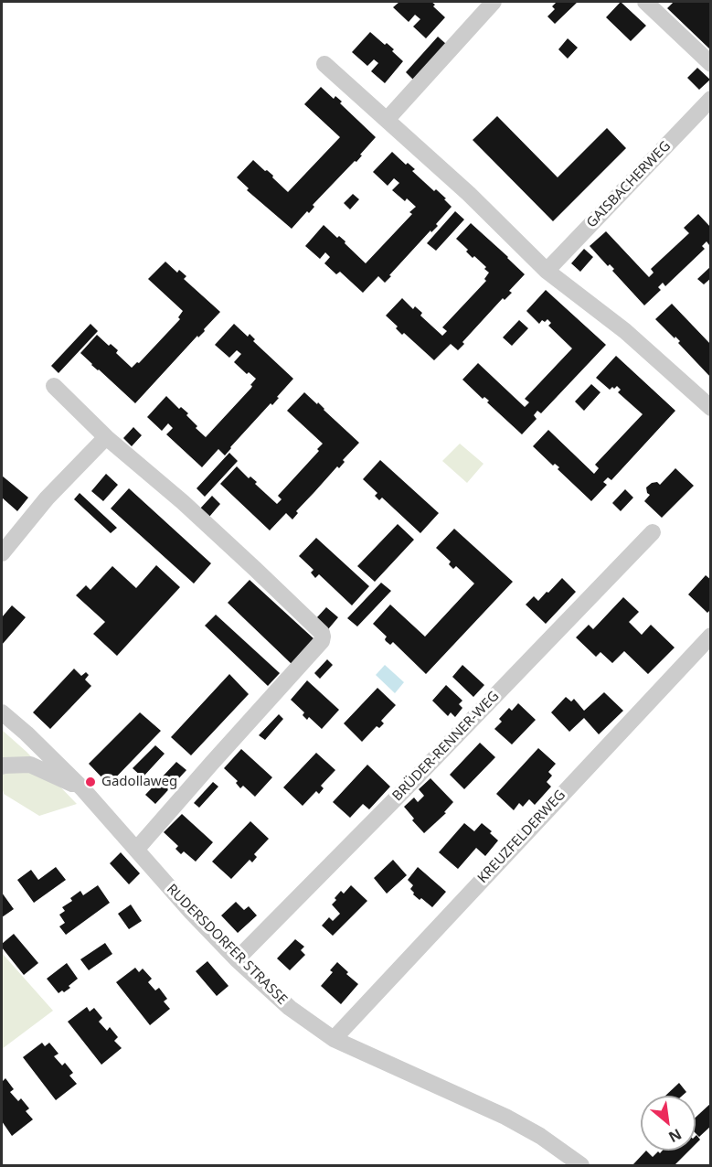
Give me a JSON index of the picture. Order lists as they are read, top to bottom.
{
  "streets": {
    "street": [
      "GAISBACHERWEG",
      "BRÜDER-RENNER-WEG",
      "KREUZFELDERWEG",
      "RUDERSDORFER STRASSE"
    ]
  },
  "crossings": [
    ["BRÜDER-RENNER-WEG", "RUDERSDORFER STRASSE"],
    ["KREUZFELDERWEG", "RUDERSDORFER STRASSE"]
  ],
  "places": ["Gadollaweg"],
  "north": "bottom right"
}
